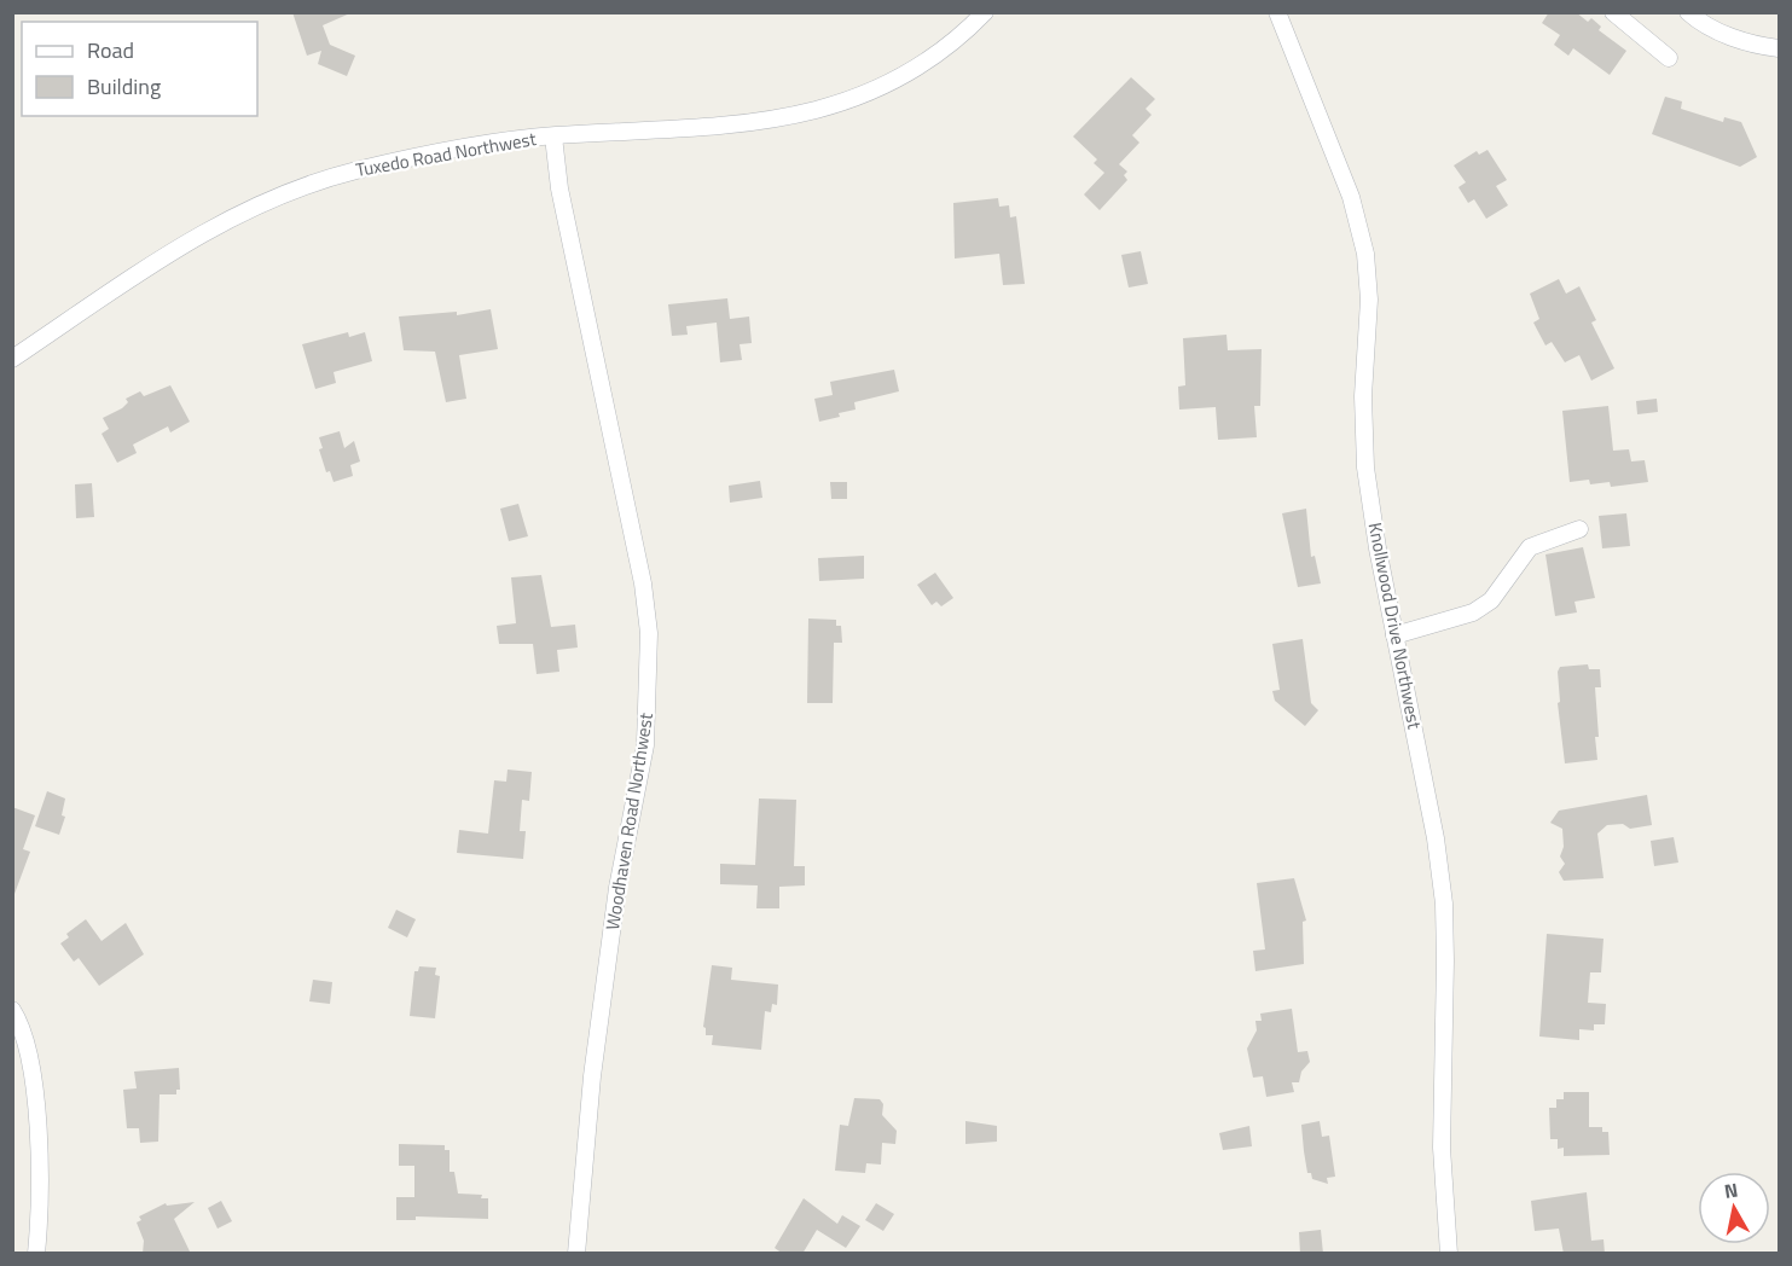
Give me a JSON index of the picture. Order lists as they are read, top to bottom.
{
  "streets": {
    "street": ["Tuxedo Road Northwest", "Knollwood Drive Northwest", "Woodhaven Road Northwest"]
  },
  "crossings": [
    ["Tuxedo Road Northwest", "Woodhaven Road Northwest"]
  ],
  "legend": ["Road", "Building"],
  "north": "top"
}
